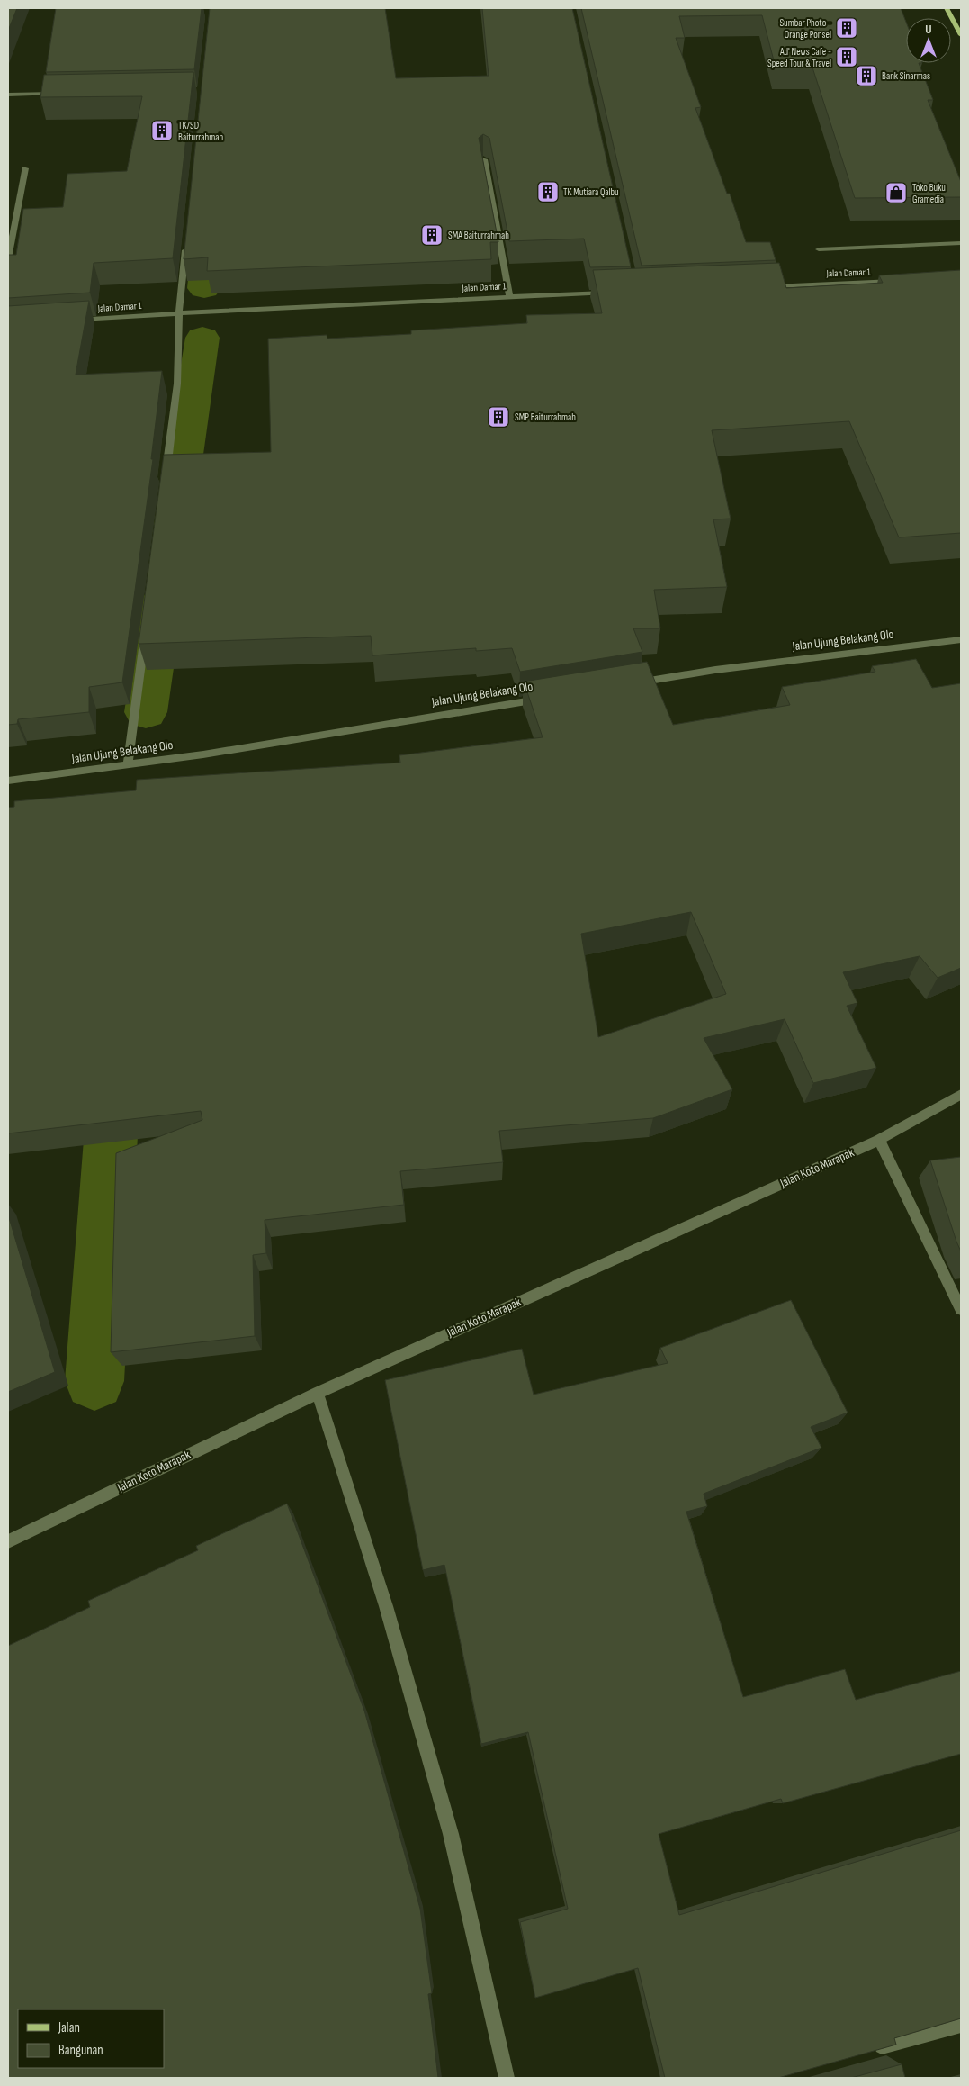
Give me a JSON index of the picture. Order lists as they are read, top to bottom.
{
  "streets": {
    "street": ["Jalan Damar 1", "Jalan Ujung Belakang Olo", "Jalan Koto Marapak"]
  },
  "places": {
    "building": [
      "Sumbar Photo - Orange Ponsel",
      "Ad' News Cafe - Speed Tour & Travel",
      "Bank Sinarmas",
      "TK/SD Baiturrahmah",
      "TK Mutiara Qalbu",
      "SMA Baiturrahmah",
      "SMP Baiturrahmah"
    ],
    "shop": ["Toko Buku Gramedia"]
  },
  "legend": ["Jalan", "Bangunan"],
  "north": "top"
}
